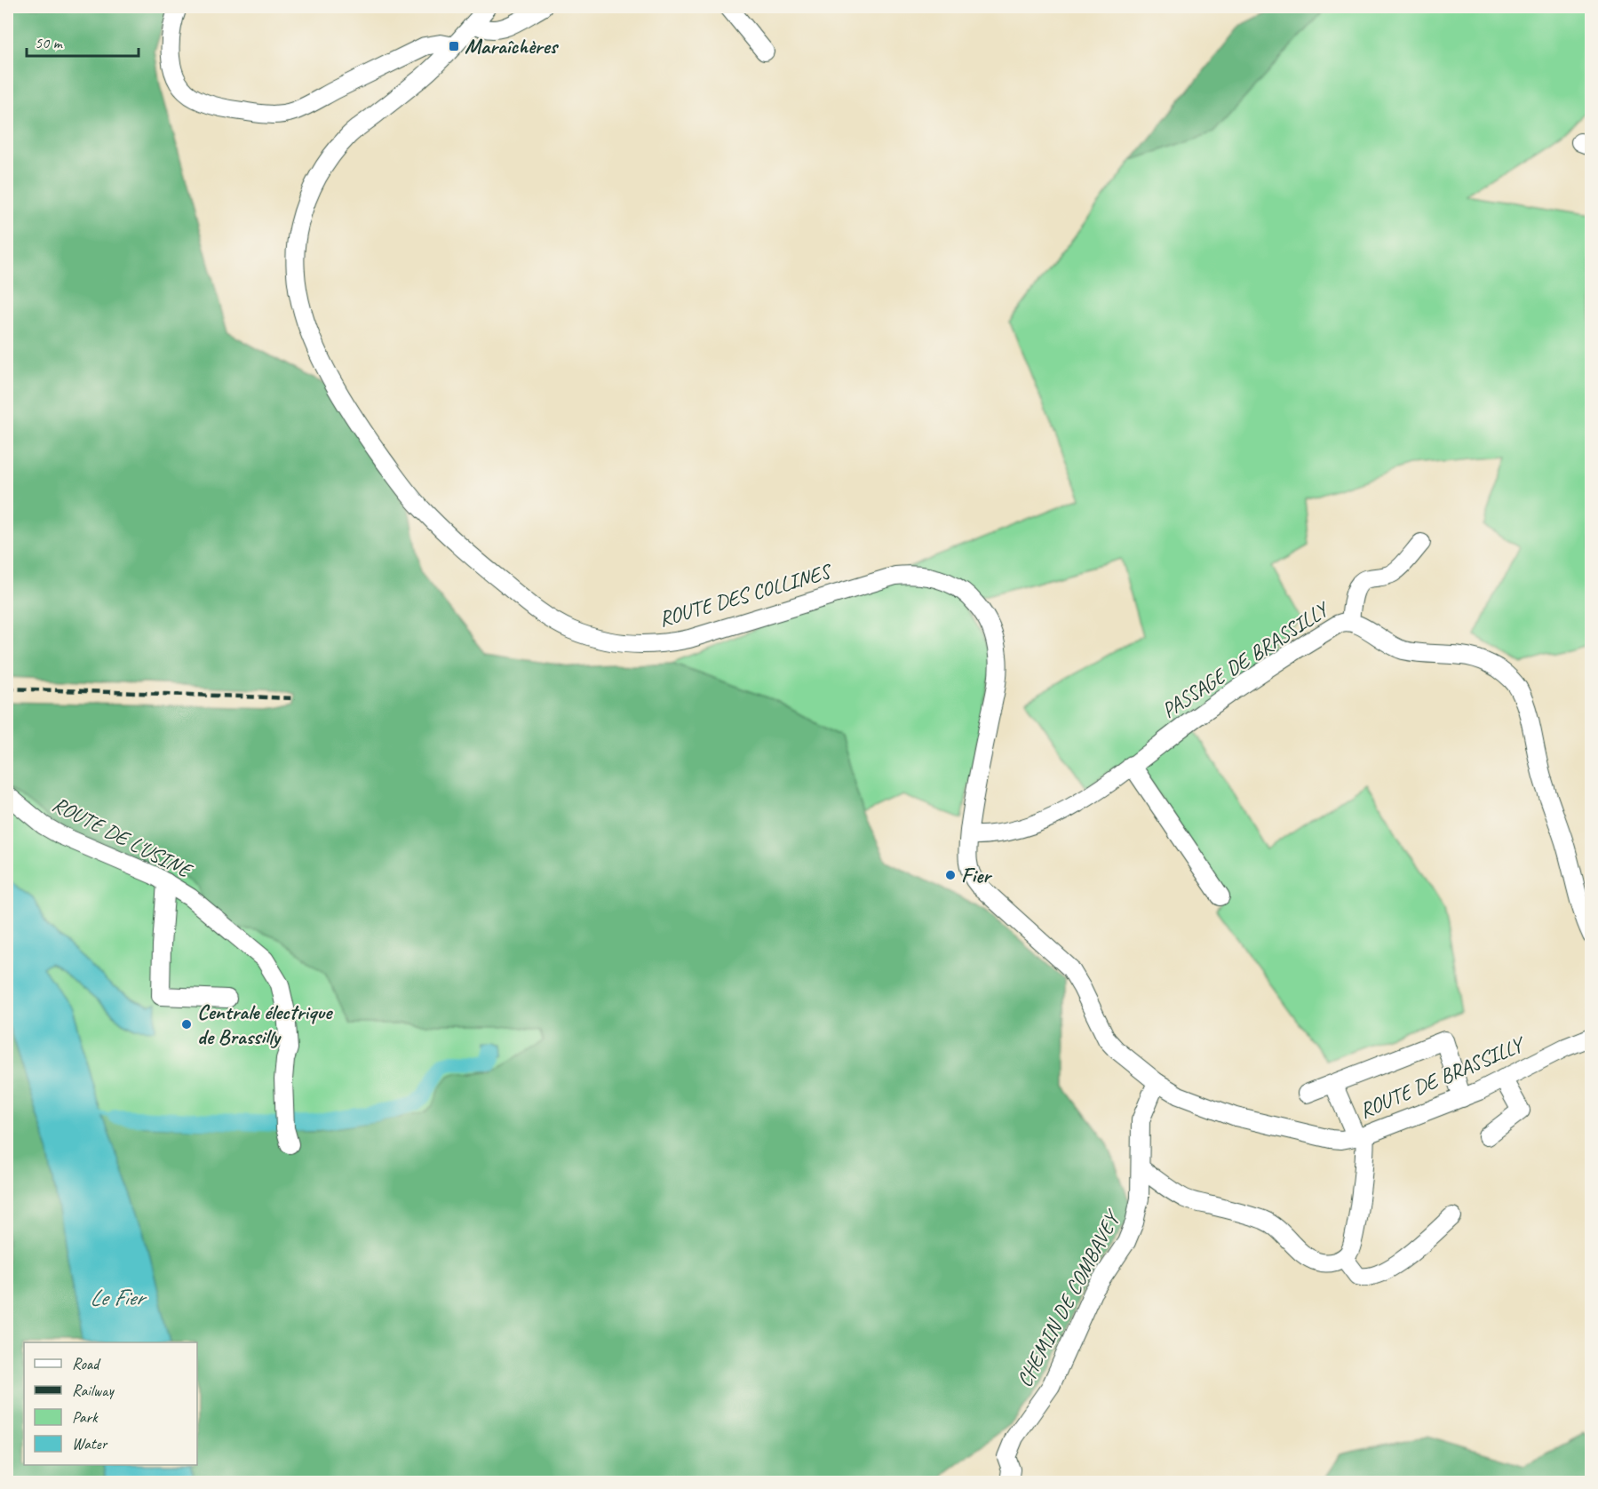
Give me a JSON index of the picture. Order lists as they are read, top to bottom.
{
  "streets": {
    "street": [
      "ROUTE DES COLLINES",
      "PASSAGE DE BRASSILLY",
      "ROUTE DE L'USINE",
      "ROUTE DE BRASSILLY",
      "CHEMIN DE COMBAVEY"
    ]
  },
  "crossings": [
    ["ROUTE DES COLLINES", "PASSAGE DE BRASSILLY"],
    ["ROUTE DES COLLINES", "ROUTE DE BRASSILLY"],
    ["PASSAGE DE BRASSILLY", "ROUTE DE BRASSILLY"],
    ["ROUTE DE BRASSILLY", "CHEMIN DE COMBAVEY"]
  ],
  "water": ["Le Fier"],
  "places": {
    "transit": ["Maraîchères"],
    "other": ["Fier", "Centrale électrique de Brassilly"]
  },
  "legend": [
    "Road",
    "Railway",
    "Park",
    "Water"
  ],
  "scale_bar": "50 m"
}
